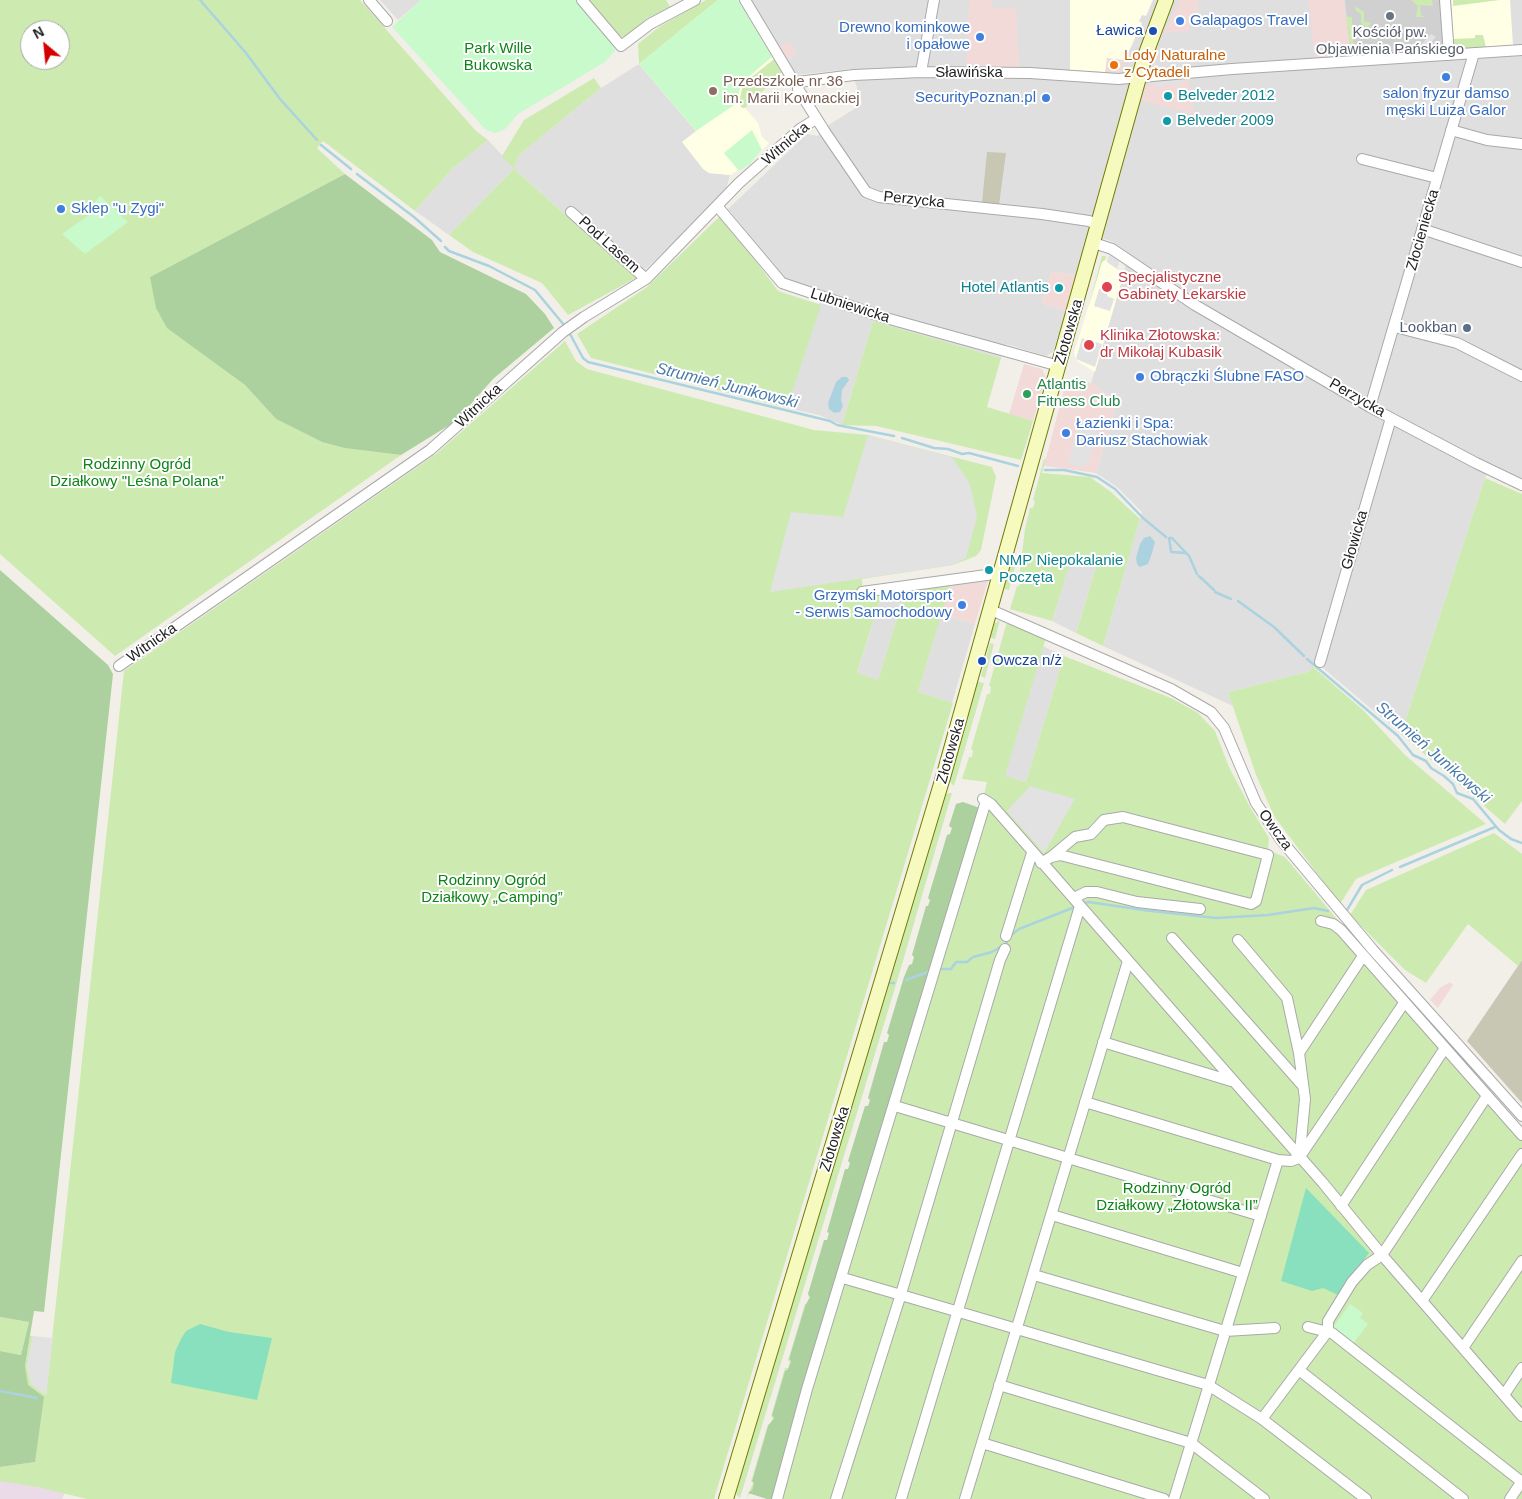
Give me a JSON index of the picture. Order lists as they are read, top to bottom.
{
  "streets": {
    "street": [
      "Sławińska",
      "Witnicka",
      "Perzycka",
      "Złocieniecka",
      "Pod Lasem",
      "Lubniewicka",
      "Złotowska",
      "Głowicka",
      "Owcza"
    ]
  },
  "crossings": [
    ["Sławińska", "Perzycka"],
    ["Sławińska", "Złocieniecka"],
    ["Sławińska", "Złotowska"],
    ["Witnicka", "Perzycka"],
    ["Witnicka", "Pod Lasem"],
    ["Witnicka", "Lubniewicka"],
    ["Perzycka", "Złocieniecka"],
    ["Perzycka", "Złotowska"],
    ["Perzycka", "Głowicka"],
    ["Lubniewicka", "Złotowska"],
    ["Złotowska", "Owcza"]
  ],
  "water": ["Strumień Junikowski"],
  "parks": [
    "Park Wille Bukowska",
    "Rodzinny Ogród Działkowy \"Leśna Polana\"",
    "Rodzinny Ogród Działkowy „Camping”",
    "Rodzinny Ogród Działkowy „Złotowska II”"
  ],
  "places": [
    "Kościół pw. Objawienia Pańskiego",
    "Galapagos Travel",
    "Ławica",
    "Drewno kominkowe i opałowe",
    "Lody Naturalne z Cytadeli",
    "salon fryzur damso męski Luiza Galor",
    "Przedszkole nr 36 im. Marii Kownackiej",
    "Belveder 2012",
    "SecurityPoznan.pl",
    "Belveder 2009",
    "Sklep \"u Zygi\"",
    "Specjalistyczne Gabinety Lekarskie",
    "Hotel Atlantis",
    "Lookban",
    "Klinika Złotowska: dr Mikołaj Kubasik",
    "Obrączki Ślubne FASO",
    "Atlantis Fitness Club",
    "Łazienki i Spa: Dariusz Stachowiak",
    "NMP Niepokalanie Poczęta",
    "Grzymski Motorsport - Serwis Samochodowy",
    "Owcza n/ż"
  ],
  "north": "top left"
}
